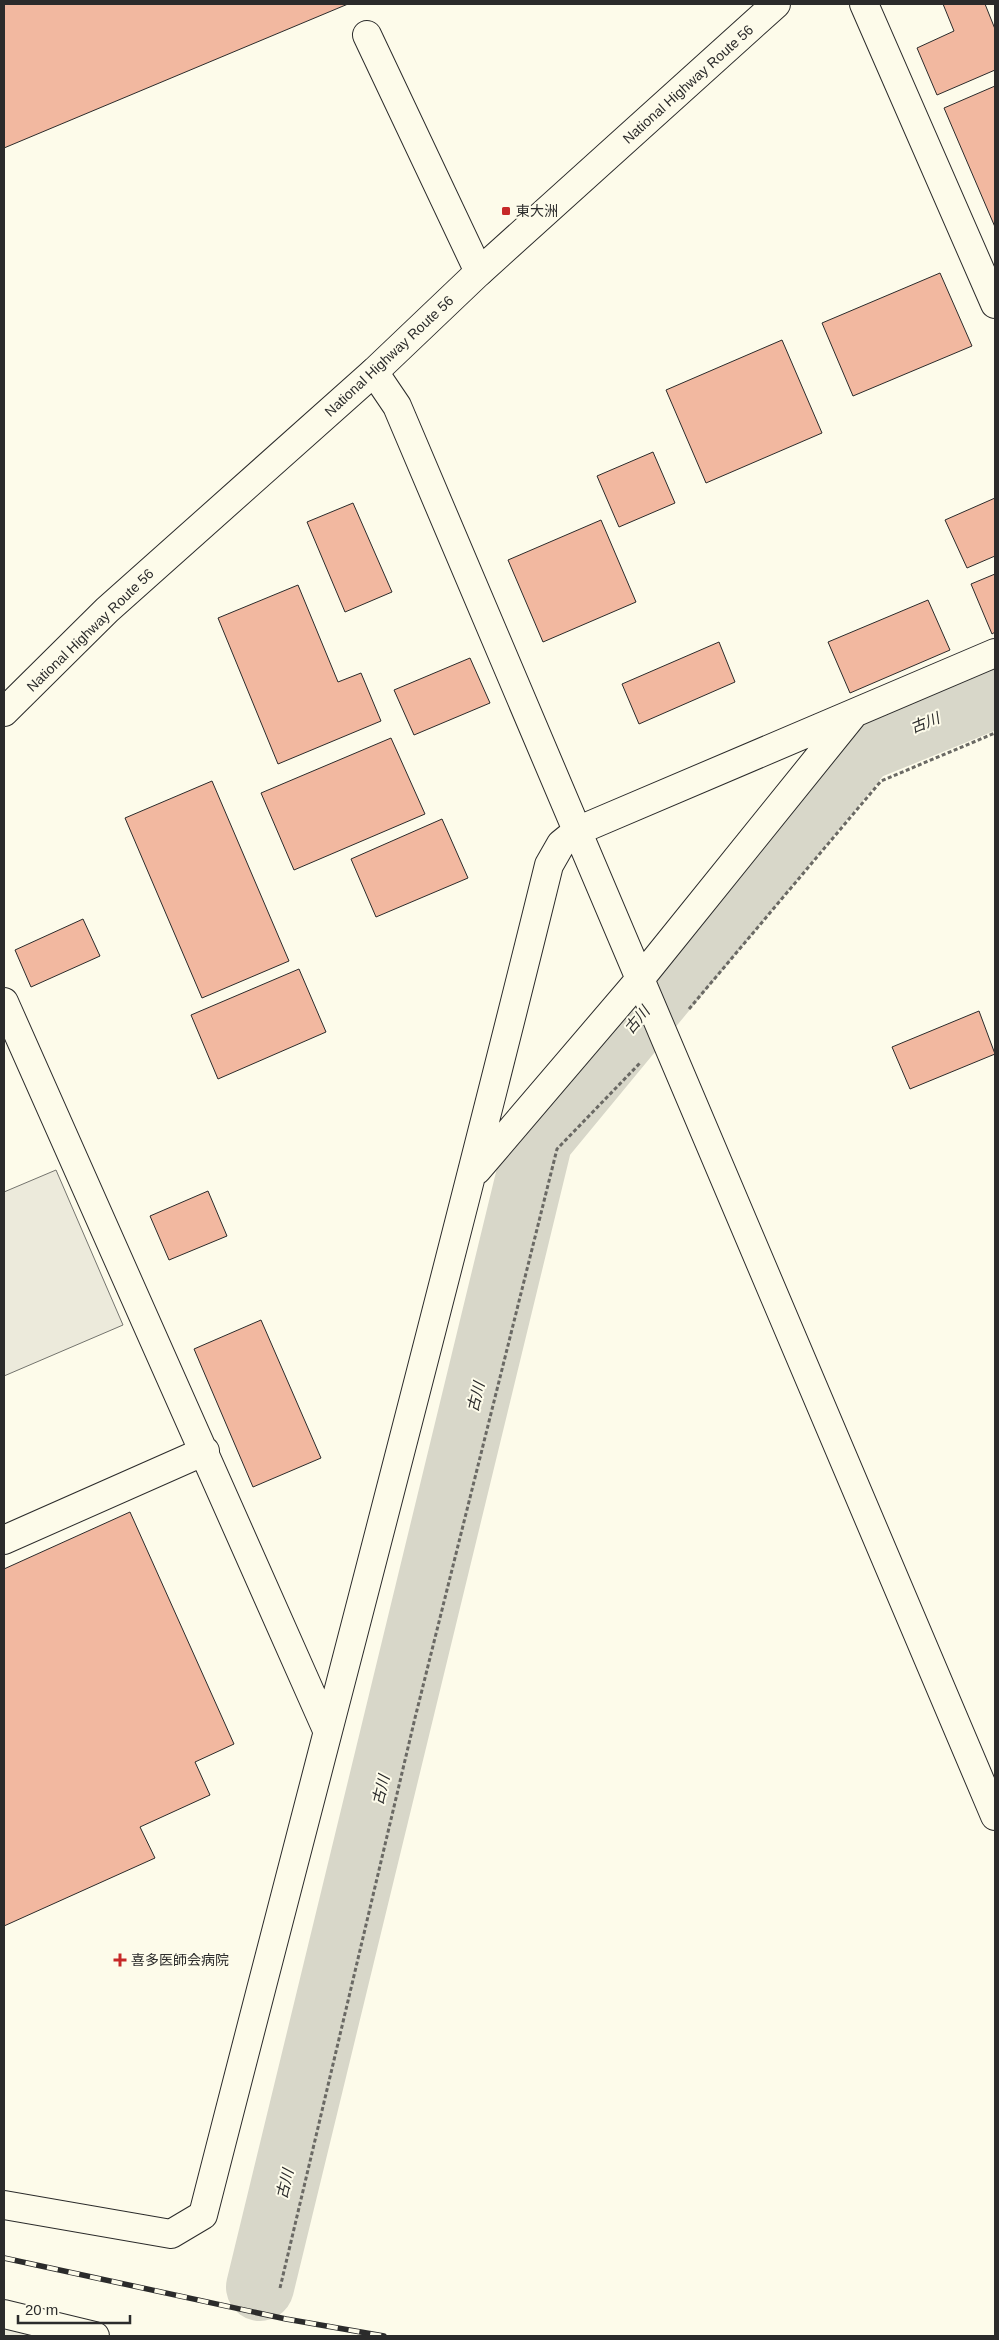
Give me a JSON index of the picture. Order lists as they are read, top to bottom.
{
  "streets": {
    "main road": ["National Highway Route 56"]
  },
  "water": ["古川"],
  "places": {
    "transit": ["東大洲"],
    "health": ["喜多医師会病院"]
  },
  "scale_bar": "20 m"
}
